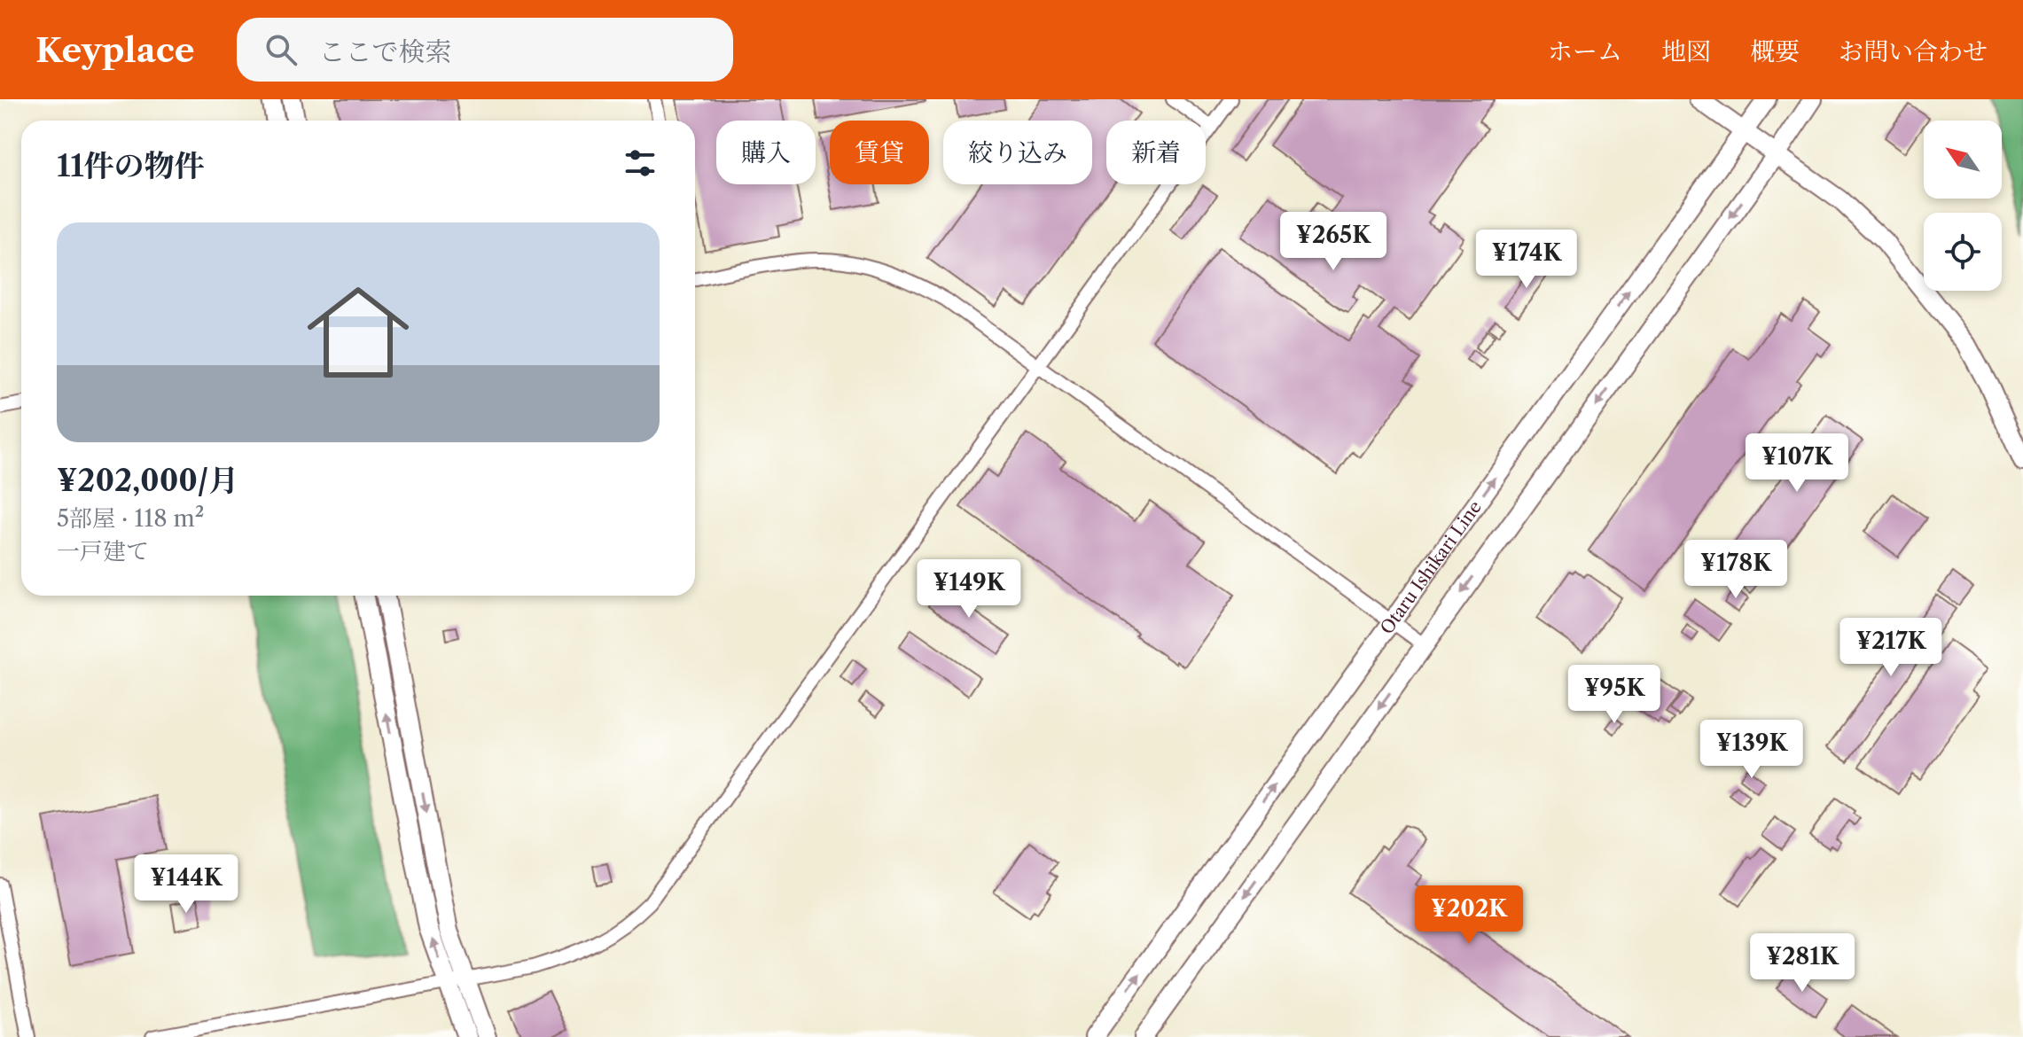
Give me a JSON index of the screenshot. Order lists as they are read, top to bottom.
{
  "streets": {
    "main road": ["Otaru Ishikari Line"]
  },
  "north": "top left",
  "page": {
    "header": "Keyplace",
    "search": "ここで検索",
    "nav": [
      "ホーム",
      "地図",
      "概要",
      "お問い合わせ"
    ],
    "chip": [
      "購入",
      "賃貸",
      "絞り込み",
      "新着"
    ],
    "heading": "11件の物件",
    "list": [
      {
        "name": "¥202,000/月",
        "note": "5部屋 · 118 m² · 一戸建て"
      }
    ],
    "price": [
      "¥265K",
      "¥174K",
      "¥107K",
      "¥178K",
      "¥149K",
      "¥217K",
      "¥95K",
      "¥139K",
      "¥144K",
      "¥202K",
      "¥281K"
    ]
  }
}
